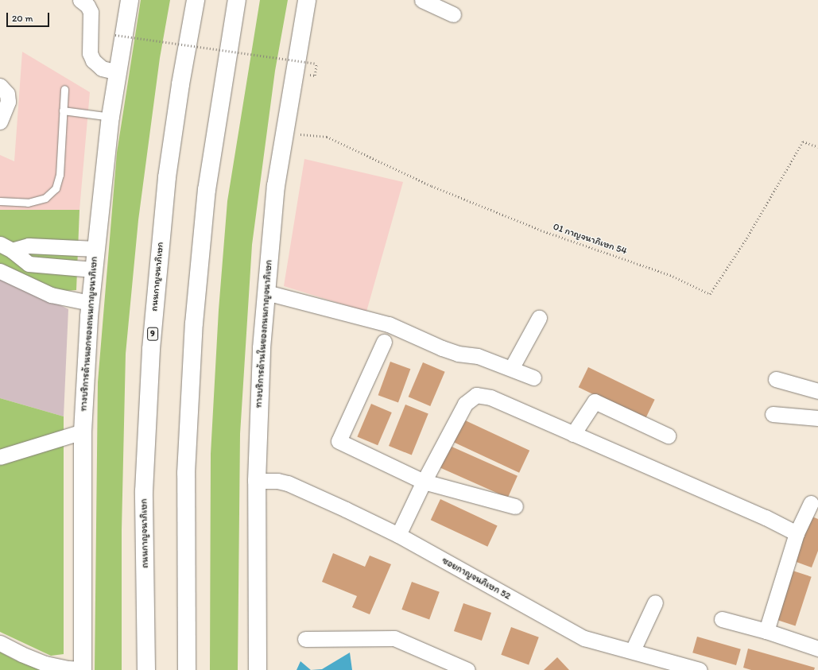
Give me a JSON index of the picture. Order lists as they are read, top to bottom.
{
  "streets": {
    "main road": [
      "ถนนกาญจนาภิเษก",
      "ทางบริการด้านนอกของถนนกาญจนาภิเษก",
      "9",
      "ทางบริการด้านในของถนนกาญจนาภิเษก"
    ],
    "street": ["ซอยกาญจนภิเษก 52"],
    "path": ["01 กาญจนาภิเษก 54"]
  },
  "crossings": [
    ["01 กาญจนาภิเษก 54", "ทางบริการด้านในของถนนกาญจนาภิเษก"],
    ["ทางบริการด้านในของถนนกาญจนาภิเษก", "ซอยกาญจนภิเษก 52"]
  ],
  "scale_bar": "20 m"
}
